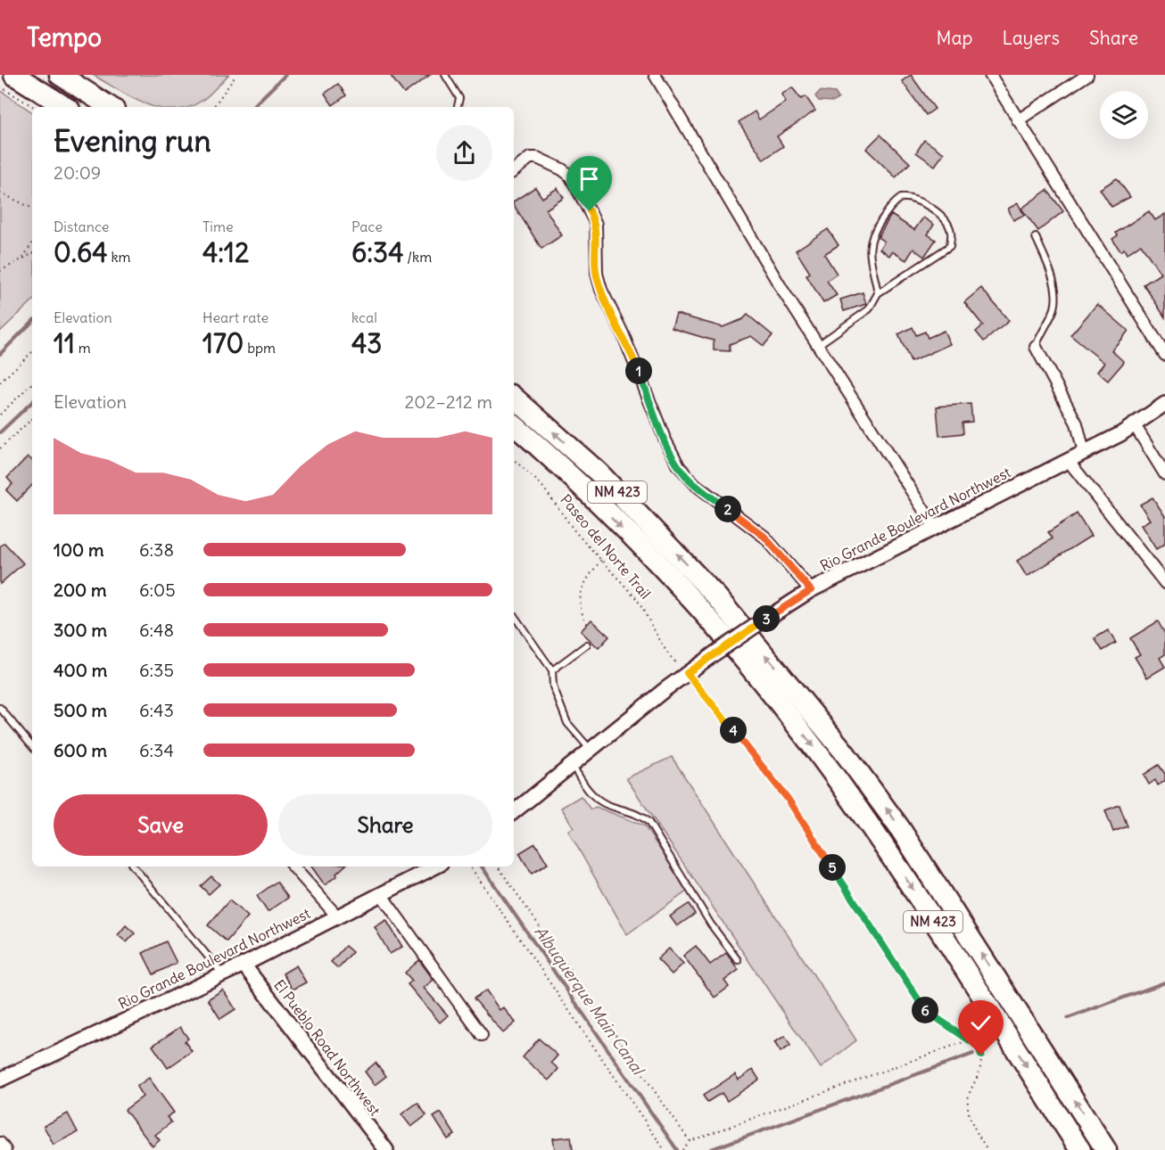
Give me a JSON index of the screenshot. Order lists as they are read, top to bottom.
{
  "streets": {
    "highway": ["NM 423"],
    "street": ["Rio Grande Boulevard Northwest", "El Pueblo Road Northwest"],
    "path": ["Paseo del Norte Trail"]
  },
  "crossings": [
    ["Rio Grande Boulevard Northwest", "Paseo del Norte Trail"],
    ["Rio Grande Boulevard Northwest", "El Pueblo Road Northwest"]
  ],
  "water": ["Albuquerque Main Canal"],
  "page": {
    "header": "Tempo",
    "nav": ["Map", "Layers", "Share"],
    "heading": ["Evening run", "20:09"],
    "stats": [
      ["Distance", "0.64 km"],
      ["Time", "4:12"],
      ["Pace", "6:34 /km"],
      ["Elevation", "11 m"],
      ["Heart rate", "170 bpm"],
      ["kcal", "43"]
    ],
    "pins": [
      "1",
      "2",
      "3",
      "4",
      "5",
      "6"
    ],
    "chart": ["Elevation", "202–212 m"],
    "list": [
      {
        "name": "100 m",
        "note": "6:38"
      },
      {
        "name": "200 m",
        "note": "6:05"
      },
      {
        "name": "300 m",
        "note": "6:48"
      },
      {
        "name": "400 m",
        "note": "6:35"
      },
      {
        "name": "500 m",
        "note": "6:43"
      },
      {
        "name": "600 m",
        "note": "6:34"
      }
    ],
    "buttons": ["Save", "Share"]
  }
}
